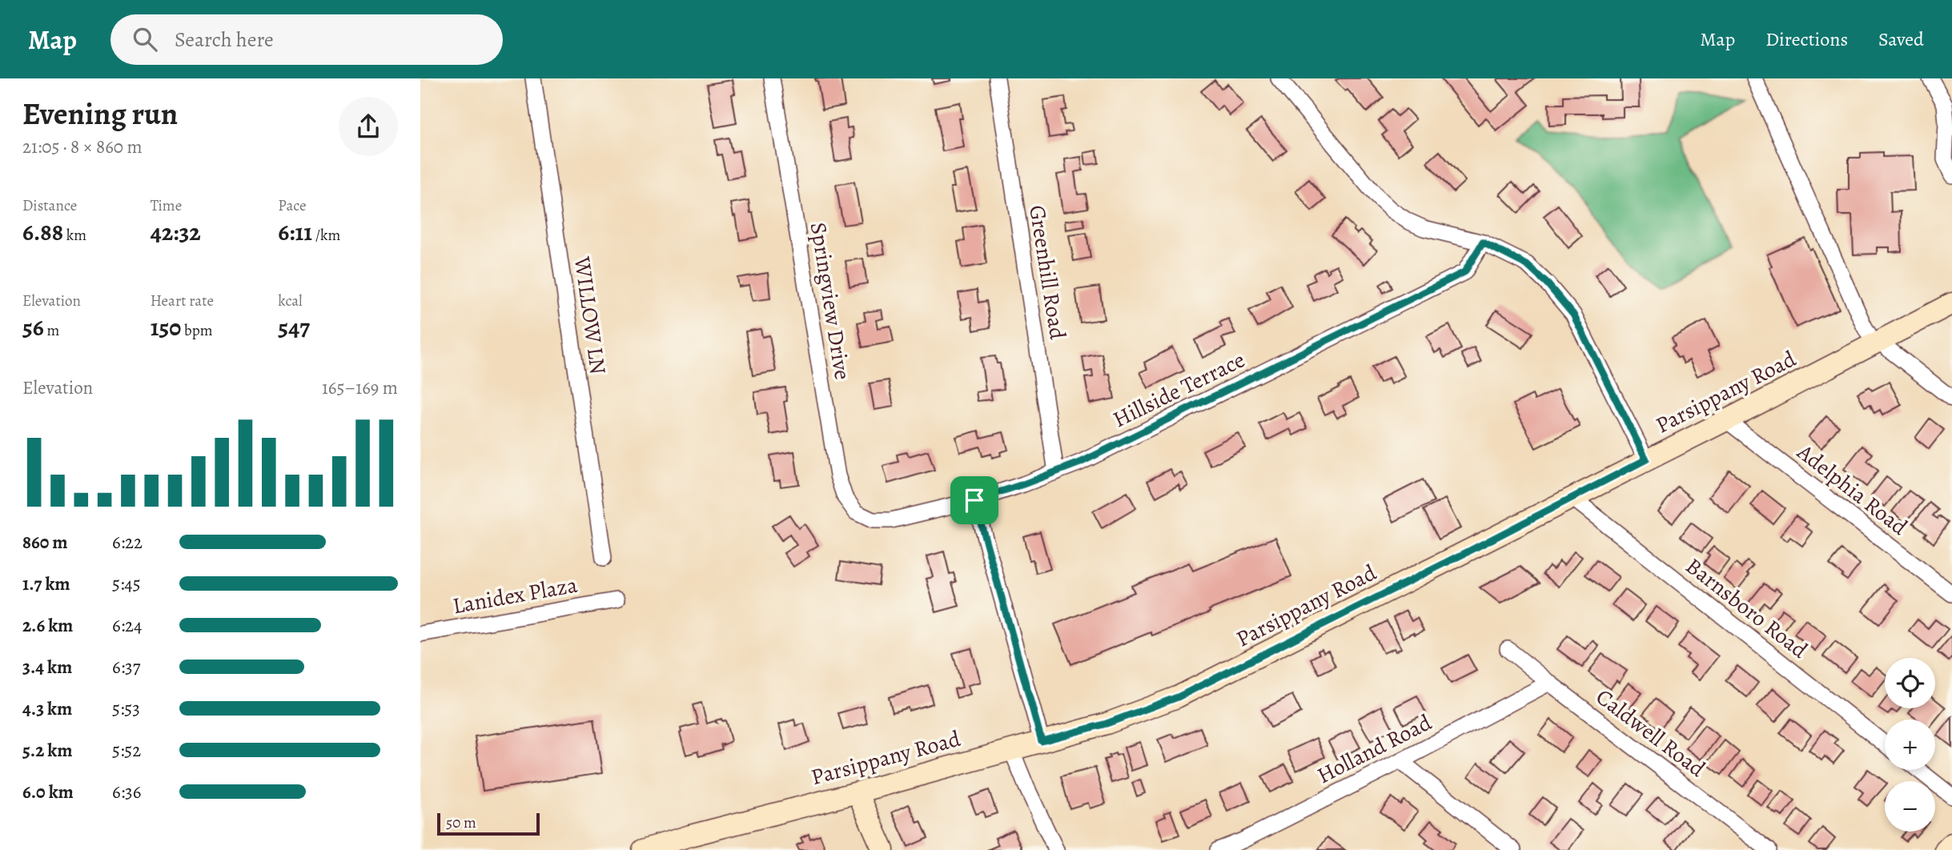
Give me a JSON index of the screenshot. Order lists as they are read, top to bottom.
{
  "streets": {
    "main road": ["Parsippany Road"],
    "street": [
      "Greenhill Road",
      "Springview Drive",
      "WILLOW LN",
      "Hillside Terrace",
      "Adelphia Road",
      "Lanidex Plaza",
      "Barnsboro Road",
      "Caldwell Road",
      "Holland Road"
    ]
  },
  "crossings": [
    ["Greenhill Road", "Hillside Terrace"],
    ["Springview Drive", "Hillside Terrace"],
    ["Parsippany Road", "Adelphia Road"],
    ["Parsippany Road", "Barnsboro Road"],
    ["Caldwell Road", "Holland Road"]
  ],
  "scale_bar": "50 m",
  "page": {
    "header": "Map",
    "search": "Search here",
    "nav": ["Map", "Directions", "Saved"],
    "heading": ["Evening run", "21:05 · 8 × 860 m"],
    "stats": [
      ["Distance", "6.88 km"],
      ["Time", "42:32"],
      ["Pace", "6:11 /km"],
      ["Elevation", "56 m"],
      ["Heart rate", "150 bpm"],
      ["kcal", "547"]
    ],
    "chart": ["Elevation", "165–169 m"],
    "list": [
      {
        "name": "860 m",
        "note": "6:22"
      },
      {
        "name": "1.7 km",
        "note": "5:45"
      },
      {
        "name": "2.6 km",
        "note": "6:24"
      },
      {
        "name": "3.4 km",
        "note": "6:37"
      },
      {
        "name": "4.3 km",
        "note": "5:53"
      },
      {
        "name": "5.2 km",
        "note": "5:52"
      },
      {
        "name": "6.0 km",
        "note": "6:36"
      }
    ],
    "map_buttons": ["+", "−"],
    "scale": "50 m"
  }
}
